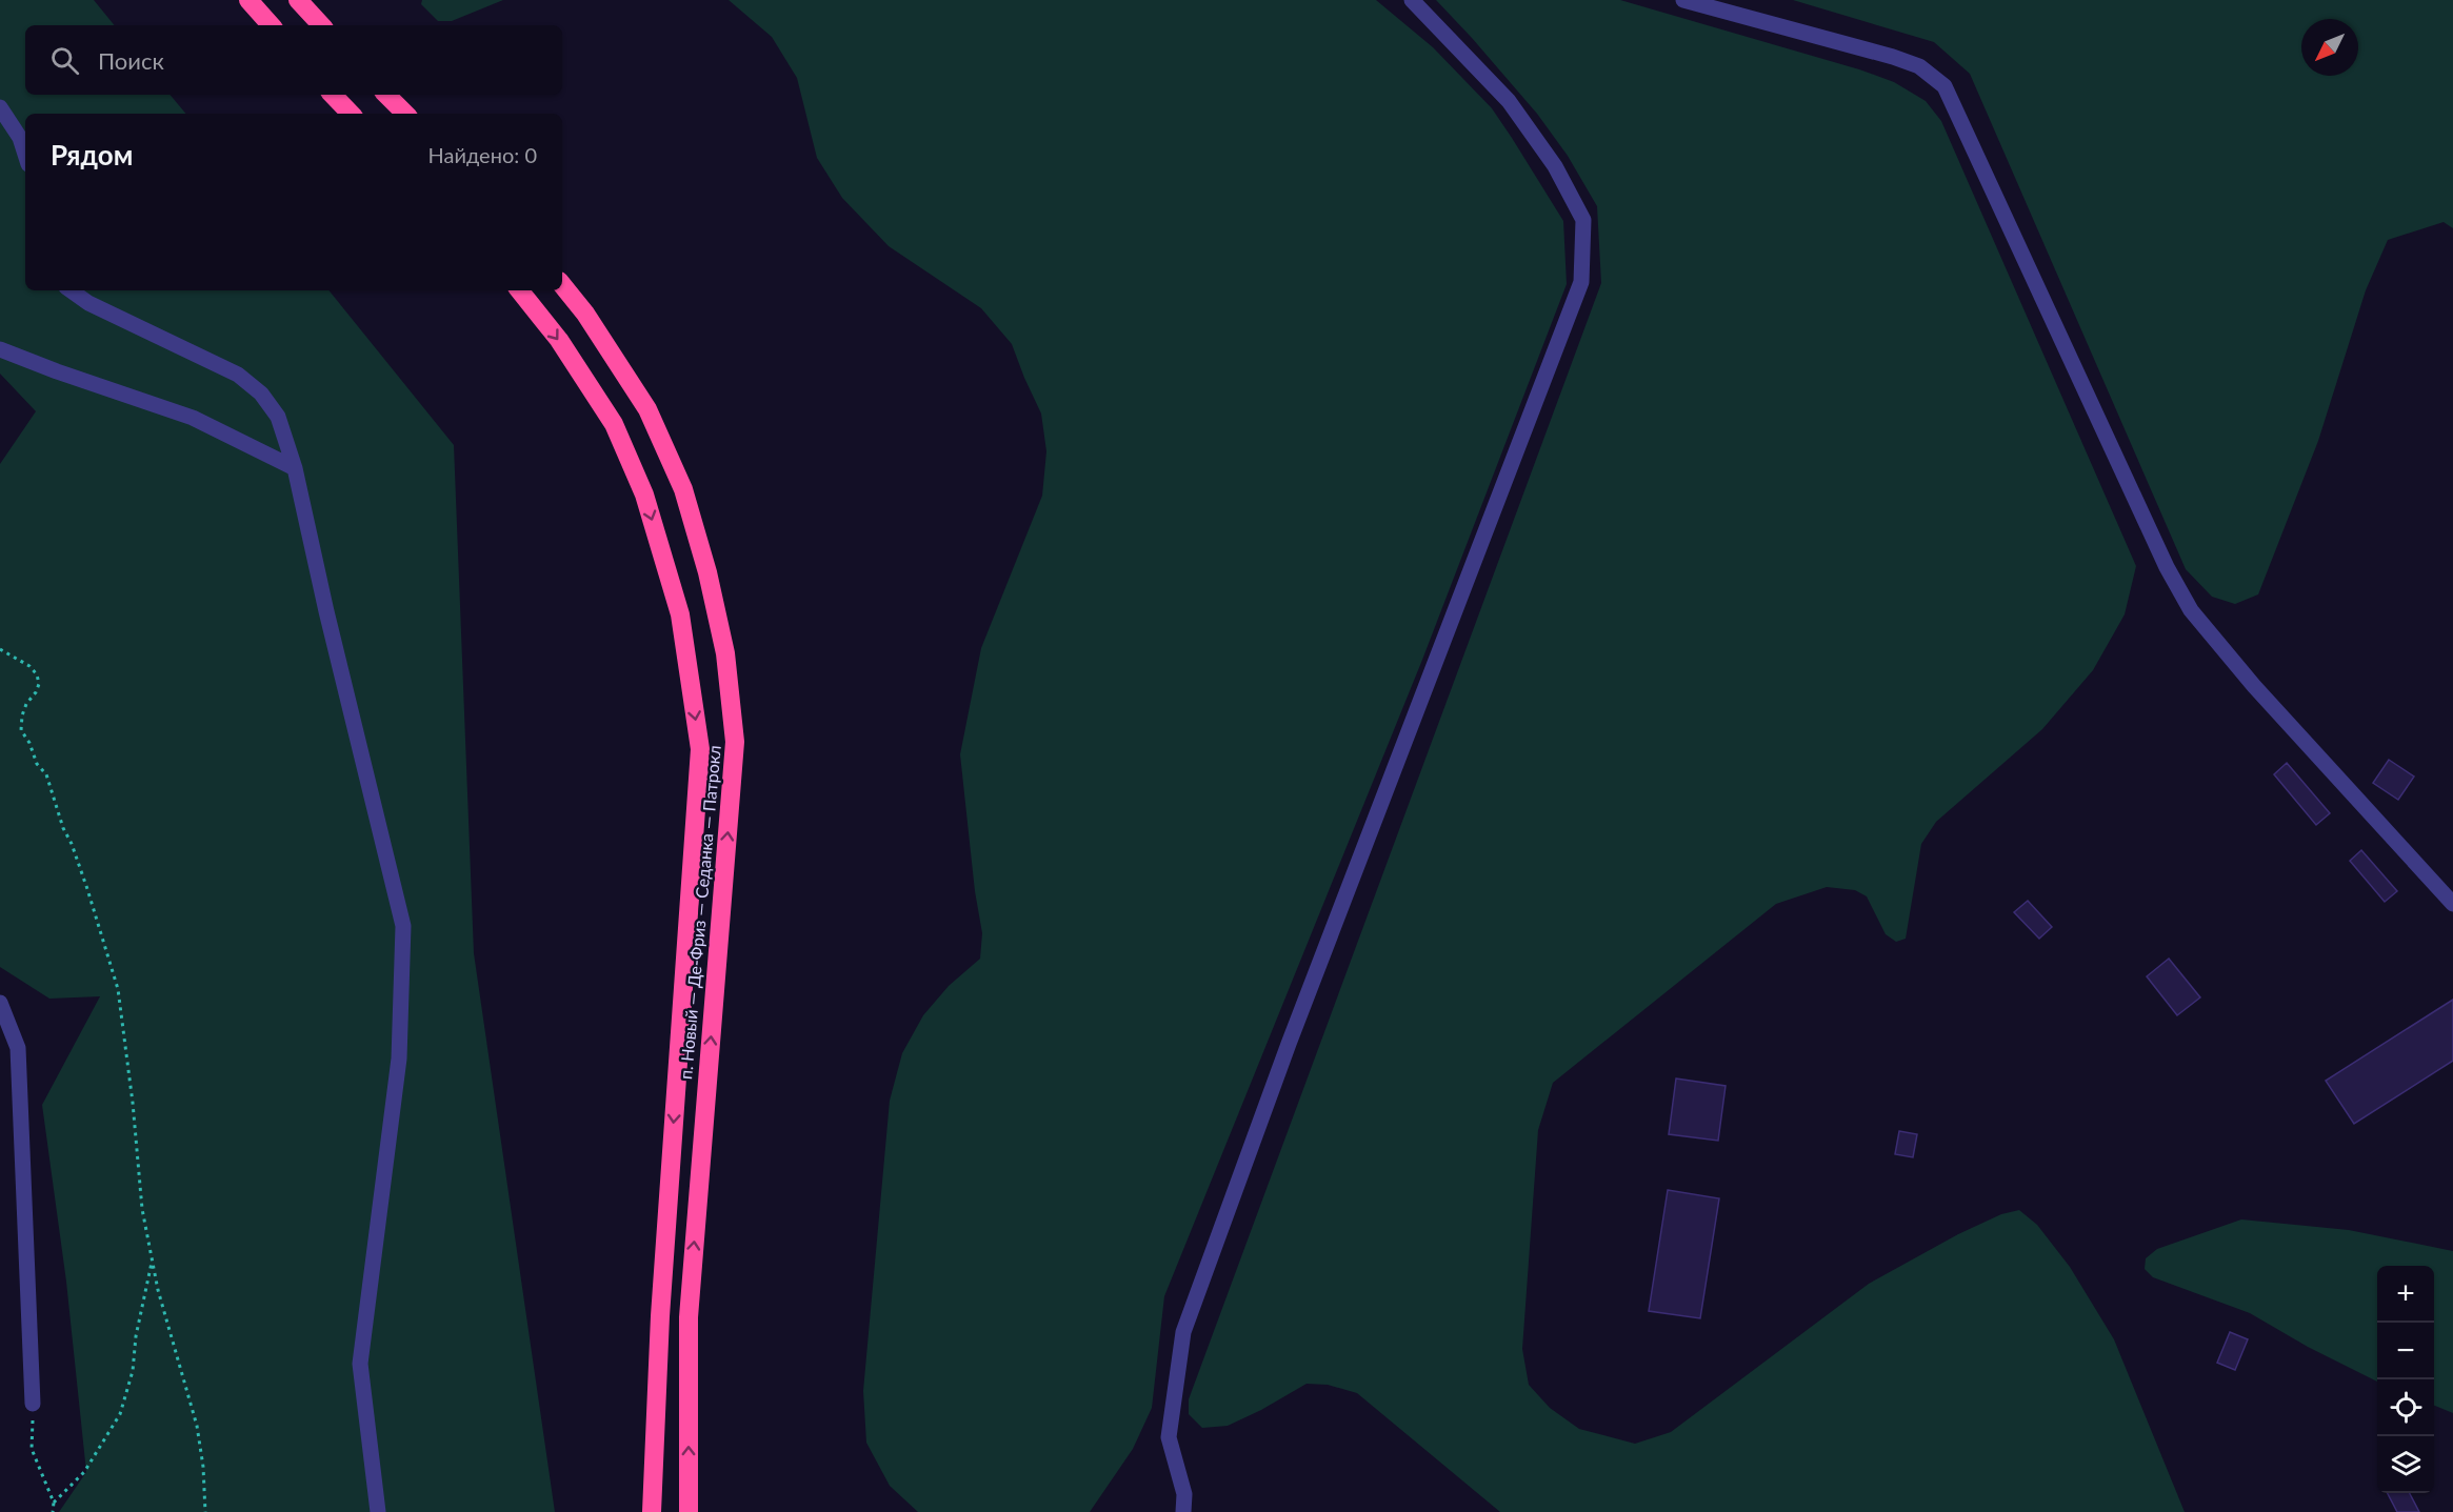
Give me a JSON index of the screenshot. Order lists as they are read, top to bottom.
{
  "streets": {
    "highway": ["п. Новый — Де-Фриз — Седанка — Патрокл"]
  },
  "north": "bottom left",
  "page": {
    "search": "Поиск",
    "heading": ["Рядом", "Найдено: 0"],
    "map_buttons": ["+", "−"]
  }
}
